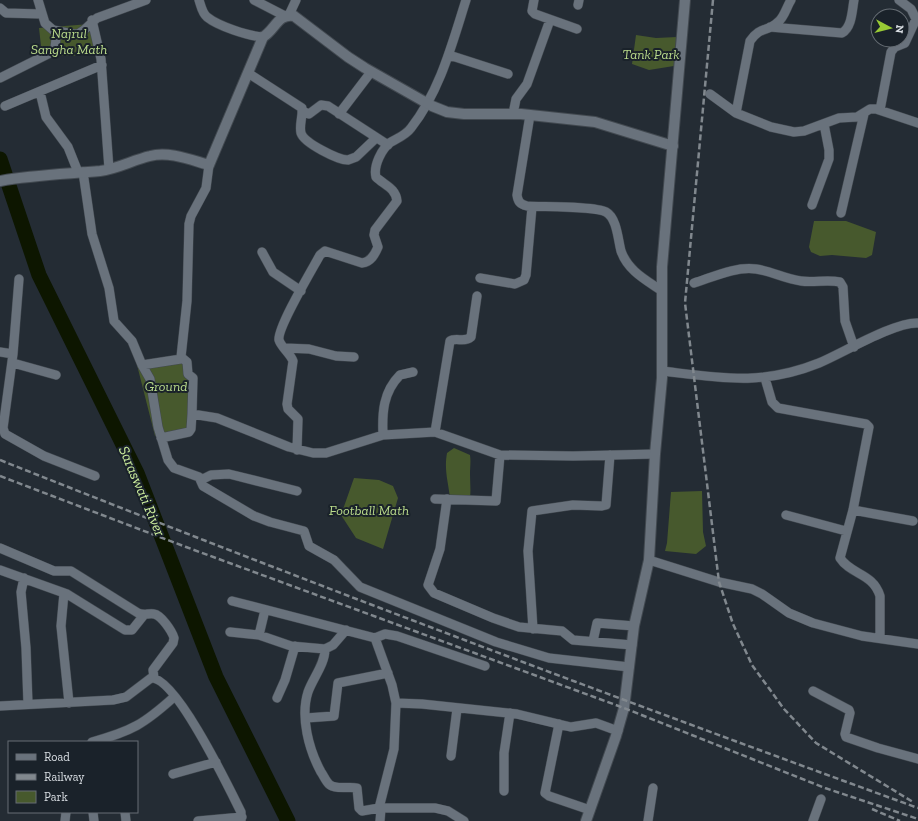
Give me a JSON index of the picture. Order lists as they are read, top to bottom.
{
  "water": ["Saraswati River"],
  "parks": [
    "Najrul Sangha Math",
    "Tank Park",
    "Ground",
    "Football Math"
  ],
  "legend": ["Road", "Railway", "Park"],
  "north": "right"
}
